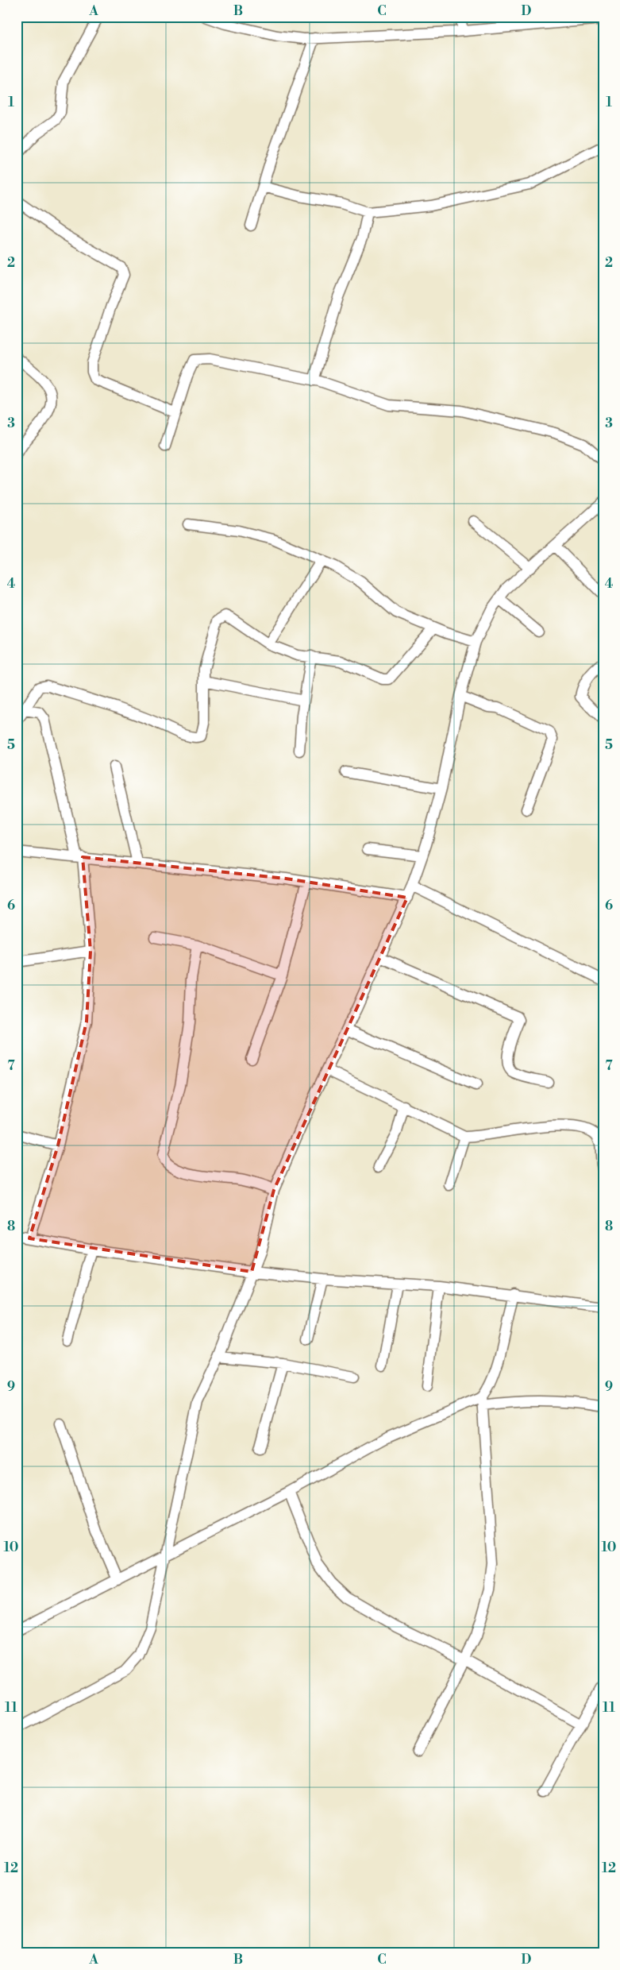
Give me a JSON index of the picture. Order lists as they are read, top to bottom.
{
  "grid": {
    "columns": [
      "A",
      "B",
      "C",
      "D"
    ],
    "rows": [
      "1",
      "2",
      "3",
      "4",
      "5",
      "6",
      "7",
      "8",
      "9",
      "10",
      "11",
      "12"
    ]
  }
}
